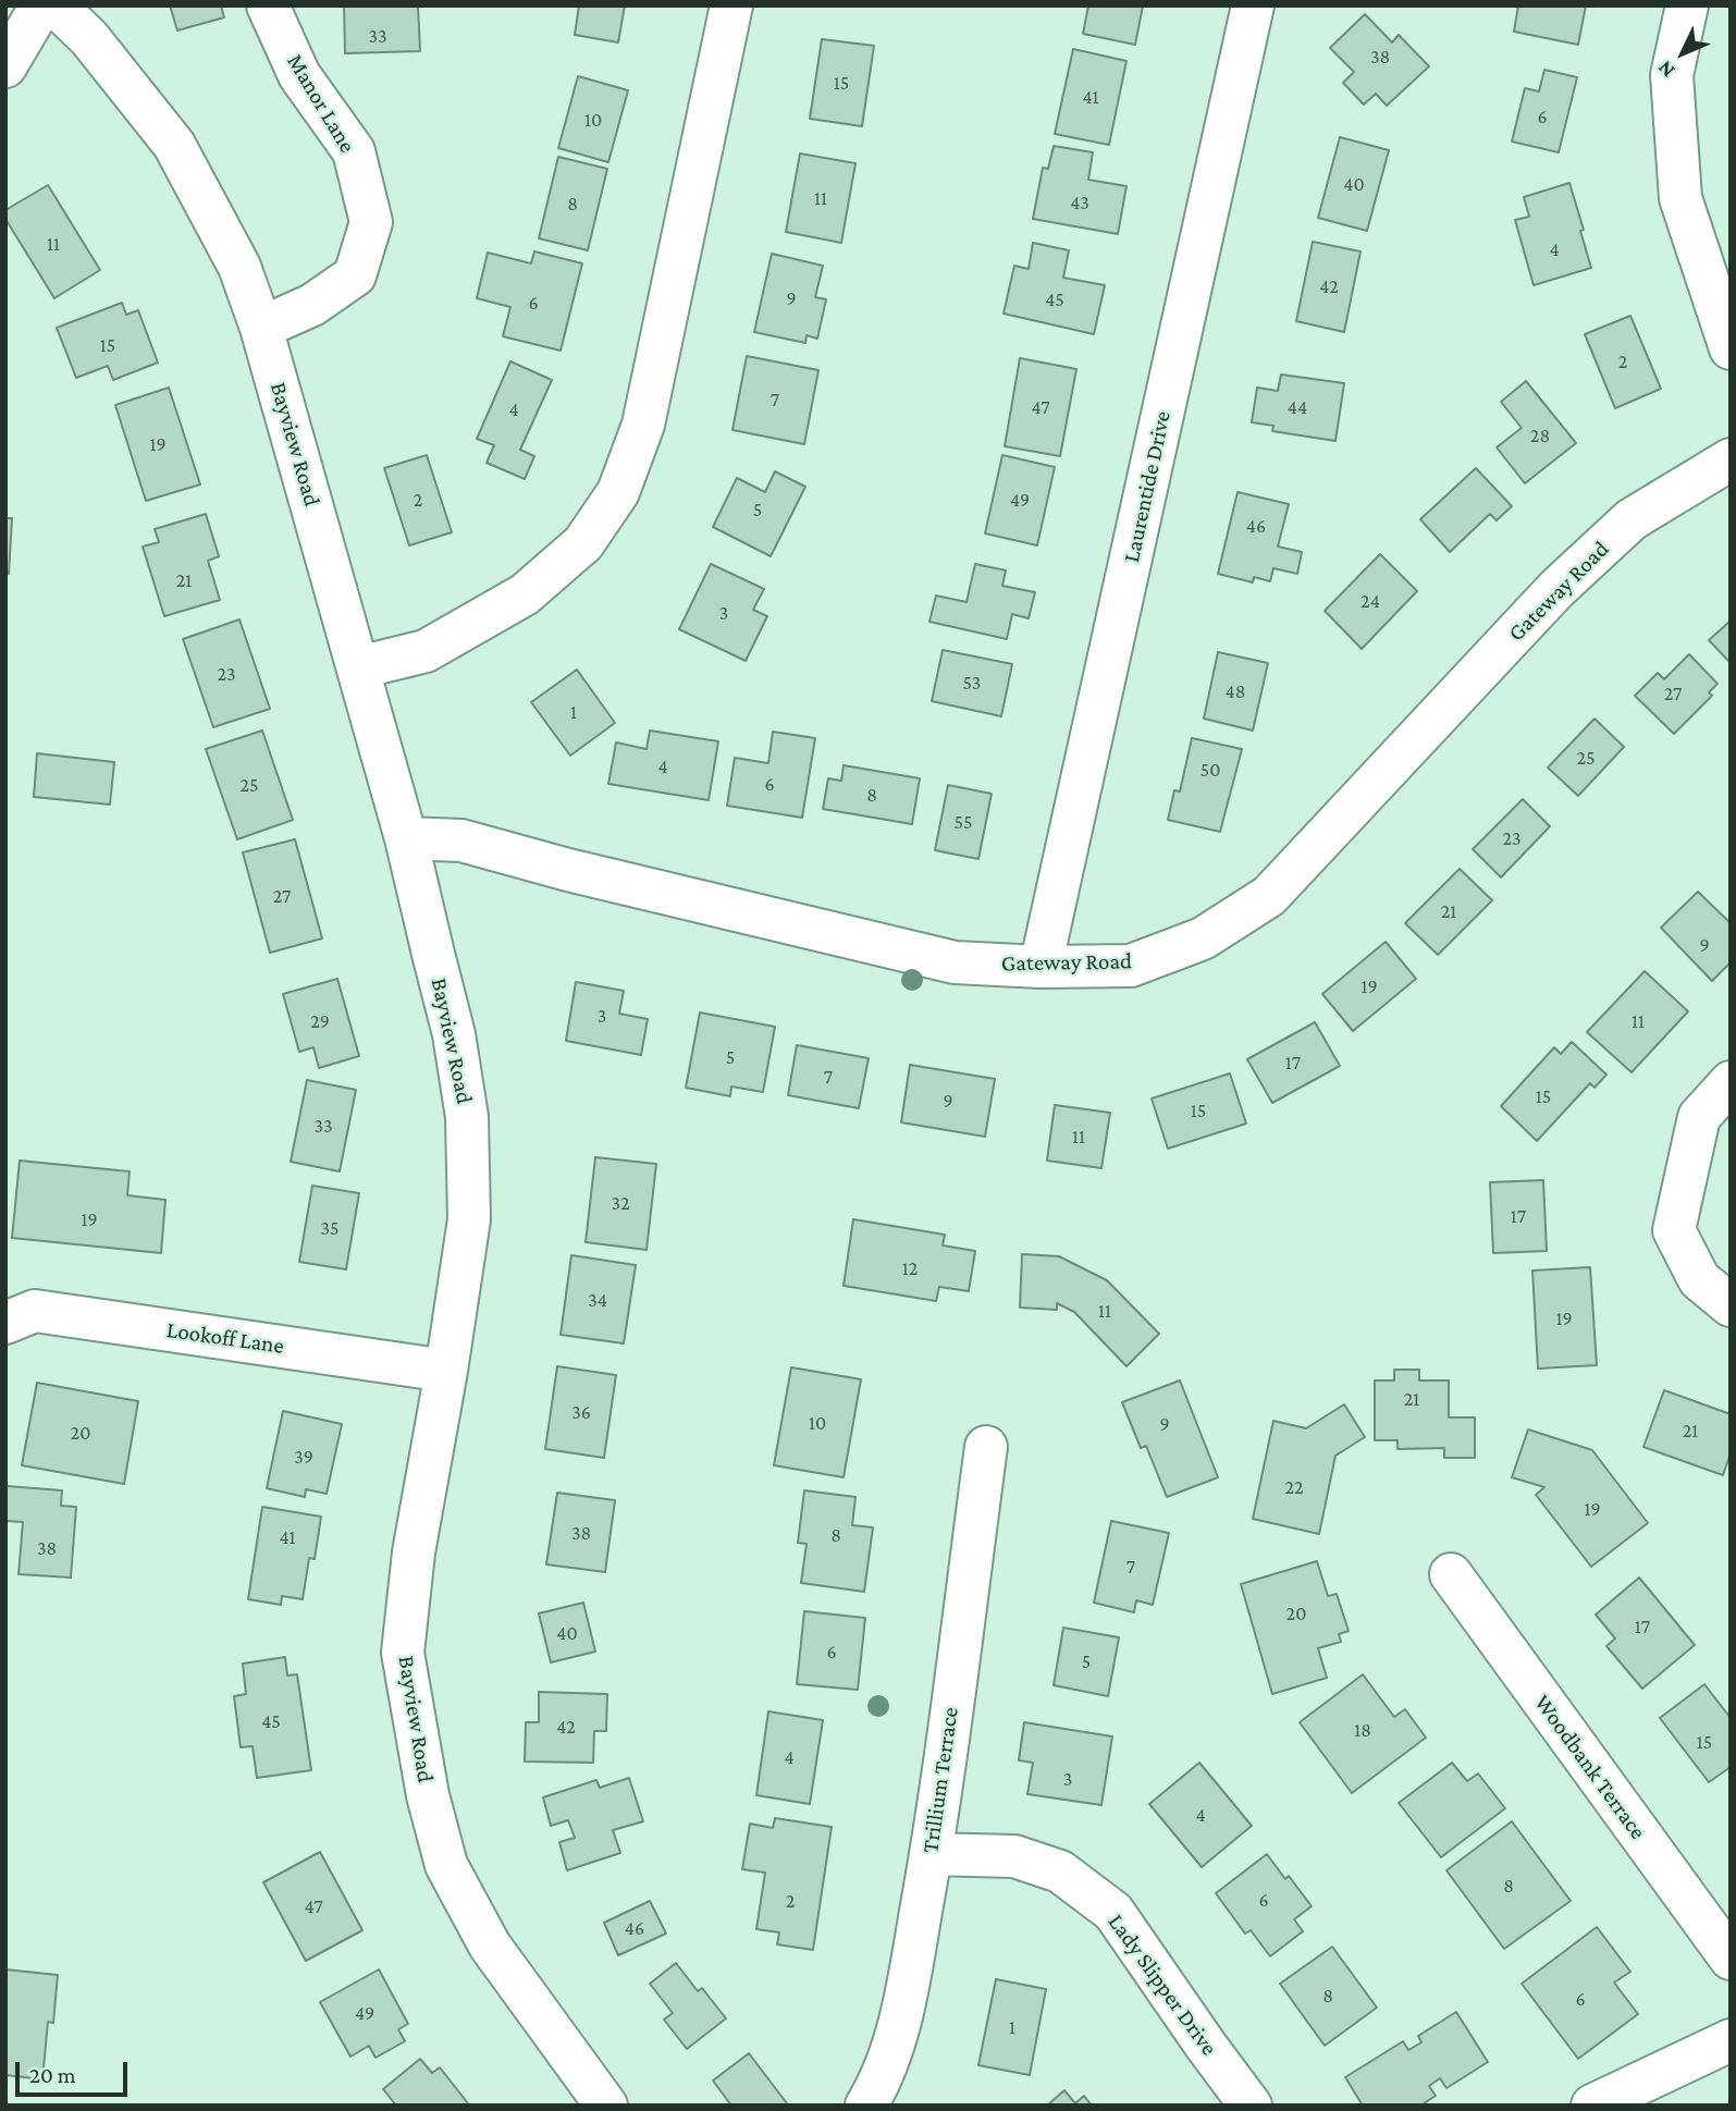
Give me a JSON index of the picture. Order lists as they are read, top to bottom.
{
  "streets": {
    "street": [
      "Manor Lane",
      "Bayview Road",
      "Laurentide Drive",
      "Gateway Road",
      "Lookoff Lane",
      "Woodbank Terrace",
      "Trillium Terrace",
      "Lady Slipper Drive"
    ]
  },
  "crossings": [
    ["Manor Lane", "Bayview Road"],
    ["Bayview Road", "Gateway Road"],
    ["Bayview Road", "Lookoff Lane"],
    ["Laurentide Drive", "Gateway Road"],
    ["Trillium Terrace", "Lady Slipper Drive"]
  ],
  "house_numbers": [
    "33",
    "38",
    "15",
    "41",
    "6",
    "10",
    "40",
    "11",
    "43",
    "8",
    "11",
    "4",
    "42",
    "9",
    "45",
    "6",
    "15",
    "2",
    "7",
    "47",
    "44",
    "4",
    "28",
    "19",
    "2",
    "49",
    "5",
    "46",
    "21",
    "24",
    "3",
    "23",
    "53",
    "48",
    "27",
    "1",
    "25",
    "4",
    "50",
    "6",
    "25",
    "8",
    "55",
    "23",
    "27",
    "21",
    "9",
    "19",
    "3",
    "29",
    "11",
    "5",
    "17",
    "7",
    "15",
    "9",
    "15",
    "33",
    "11",
    "32",
    "17",
    "19",
    "35",
    "12",
    "34",
    "11",
    "19",
    "21",
    "36",
    "10",
    "9",
    "21",
    "20",
    "39",
    "22",
    "19",
    "38",
    "8",
    "41",
    "38",
    "7",
    "20",
    "17",
    "40",
    "6",
    "5",
    "45",
    "42",
    "18",
    "15",
    "4",
    "3",
    "4",
    "8",
    "6",
    "2",
    "47",
    "46",
    "8",
    "6",
    "49",
    "1"
  ],
  "scale_bar": "20 m",
  "north": "bottom left"
}
